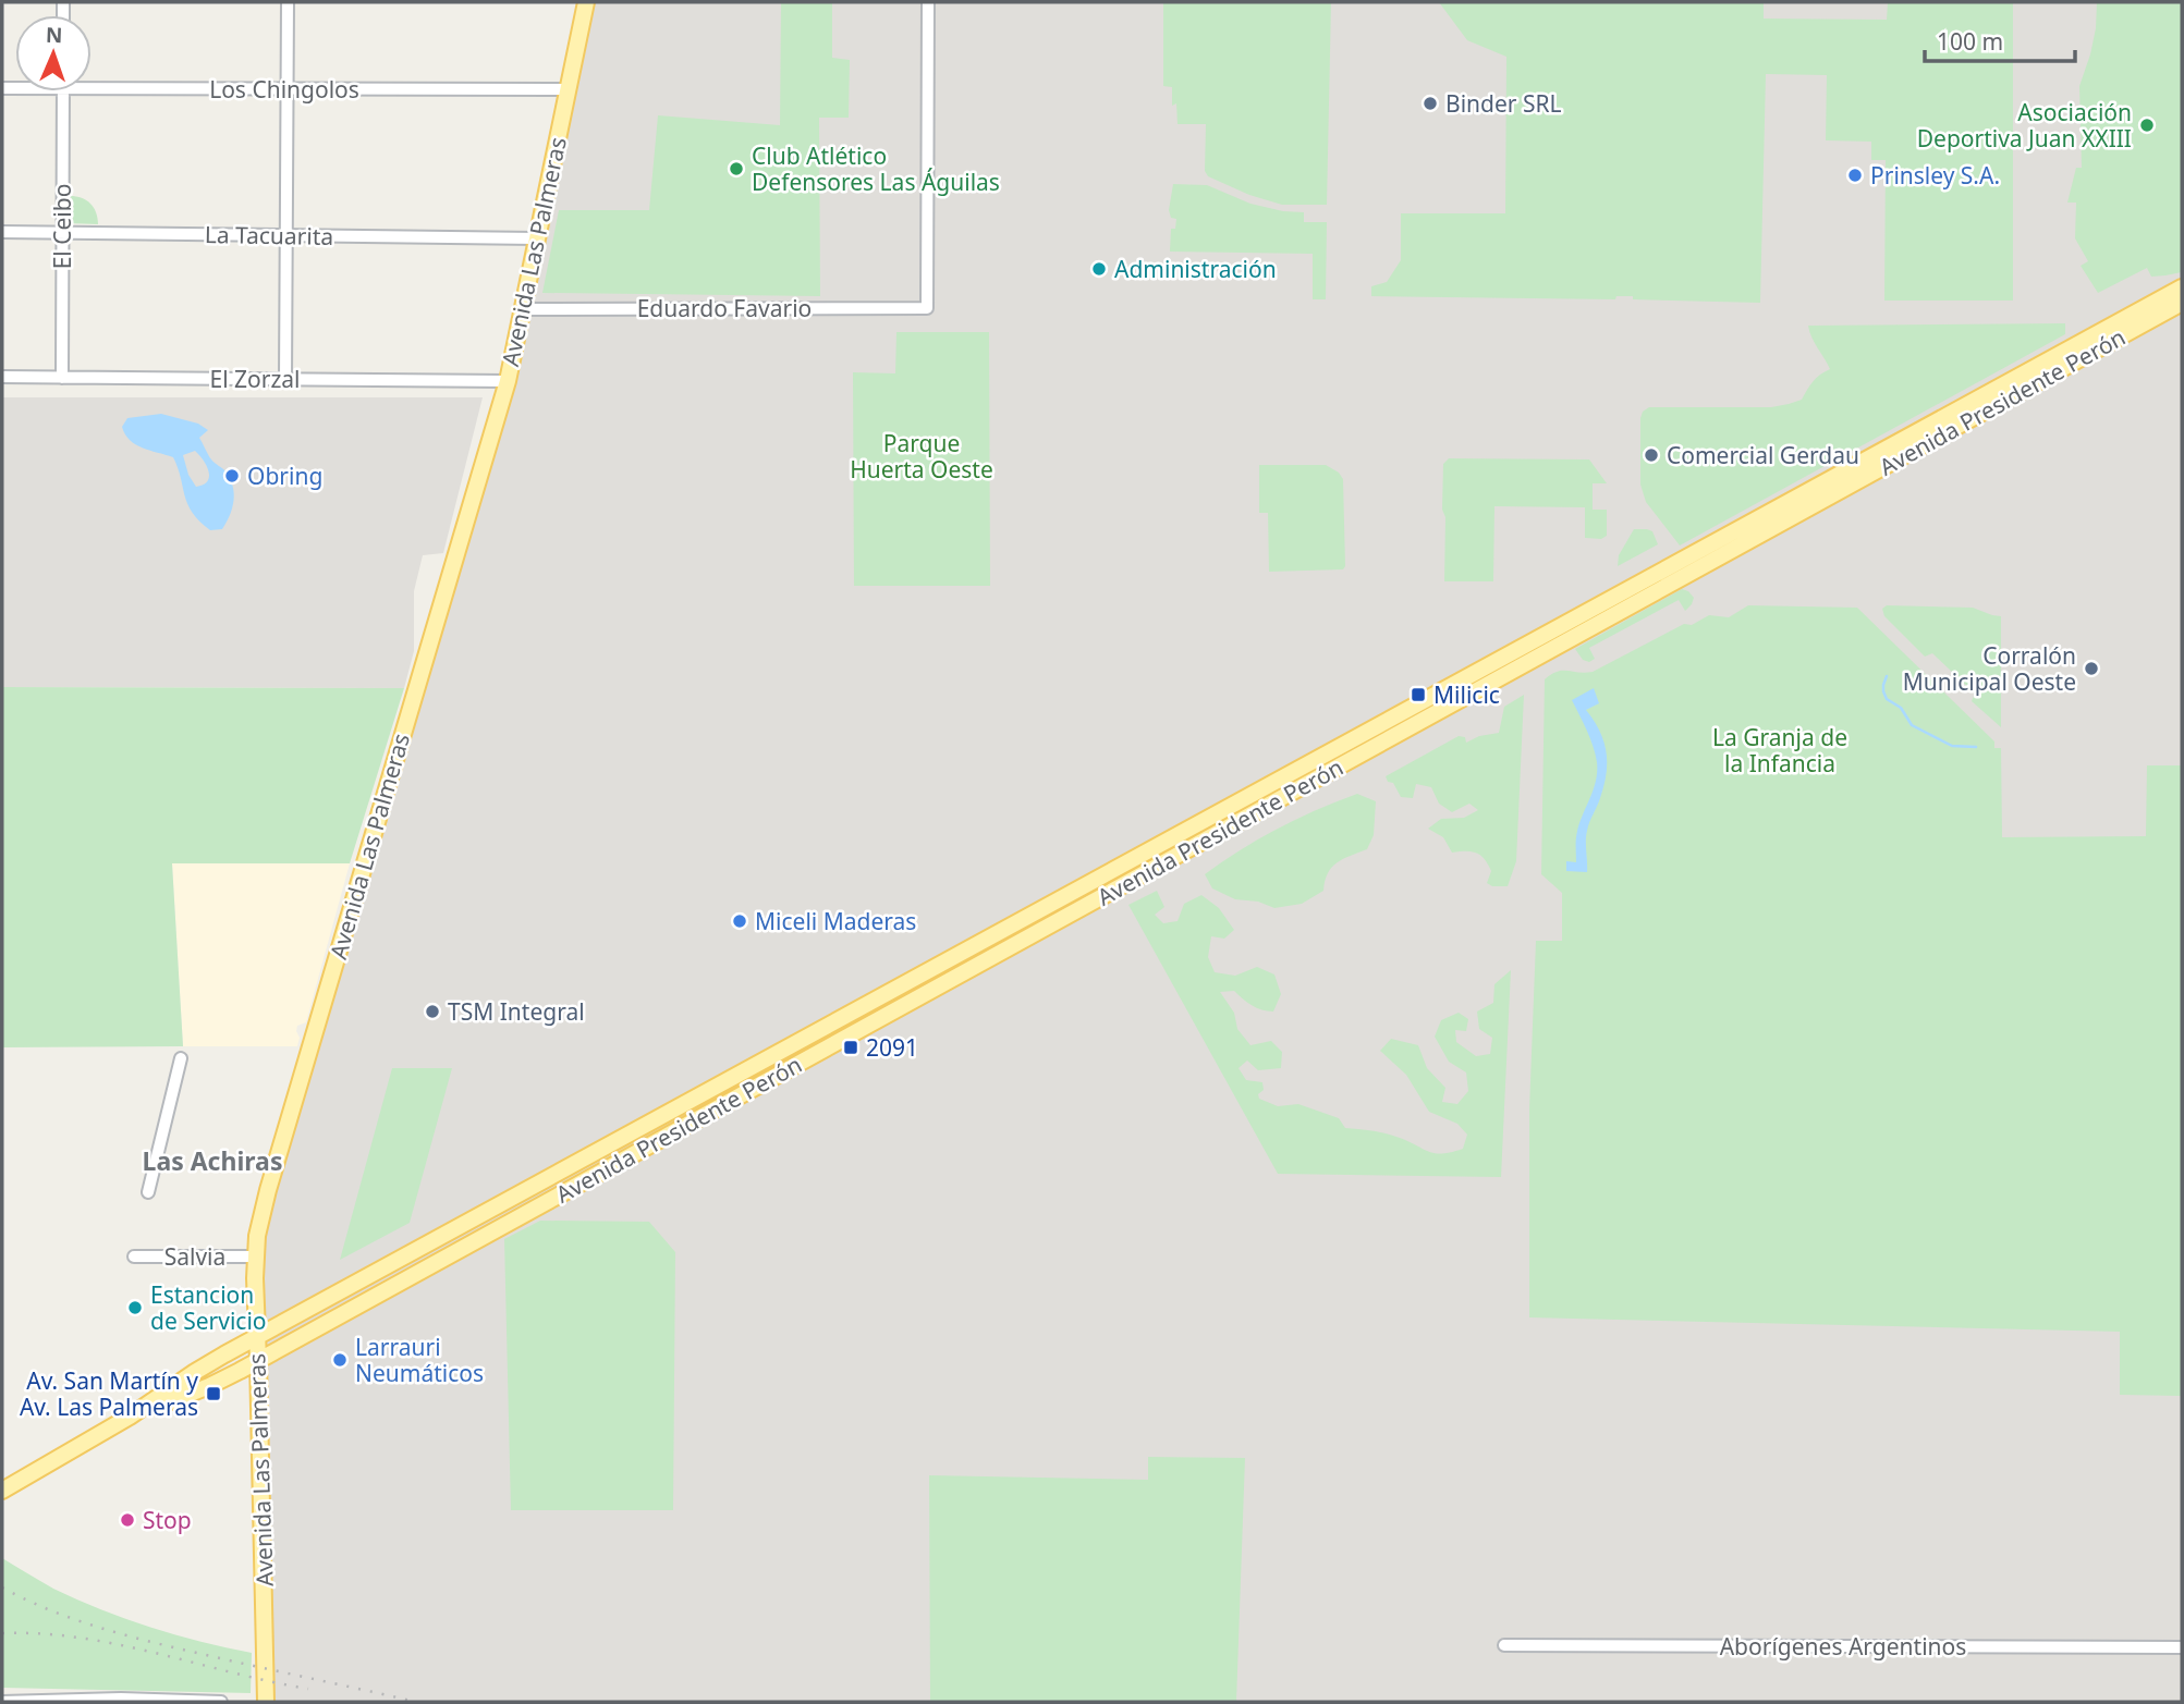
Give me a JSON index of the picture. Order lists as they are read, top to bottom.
{
  "streets": {
    "main road": ["Avenida Las Palmeras", "Avenida Presidente Perón"],
    "street": [
      "Los Chingolos",
      "El Ceibo",
      "La Tacuarita",
      "Eduardo Favario",
      "El Zorzal",
      "Salvia",
      "Aborígenes Argentinos"
    ]
  },
  "crossings": [
    ["Los Chingolos", "Avenida Las Palmeras"],
    ["El Ceibo", "La Tacuarita"],
    ["El Ceibo", "El Zorzal"],
    ["La Tacuarita", "Avenida Las Palmeras"],
    ["Avenida Las Palmeras", "Eduardo Favario"],
    ["Avenida Las Palmeras", "El Zorzal"],
    ["Avenida Las Palmeras", "Avenida Presidente Perón"],
    ["Avenida Las Palmeras", "Salvia"]
  ],
  "districts": ["Las Achiras"],
  "parks": ["Parque Huerta Oeste", "La Granja de la Infancia"],
  "places": {
    "other": [
      "Binder SRL",
      "Asociación Deportiva Juan XXIII",
      "Club Atlético Defensores Las Águilas",
      "Prinsley S.A.",
      "Administración",
      "Comercial Gerdau",
      "Obring",
      "Corralón Municipal Oeste",
      "Miceli Maderas",
      "TSM Integral",
      "Estancion de Servicio",
      "Larrauri Neumáticos",
      "Stop"
    ],
    "transit": ["Milicic", "2091", "Av. San Martín y Av. Las Palmeras"]
  },
  "scale_bar": "100 m",
  "north": "top"
}
